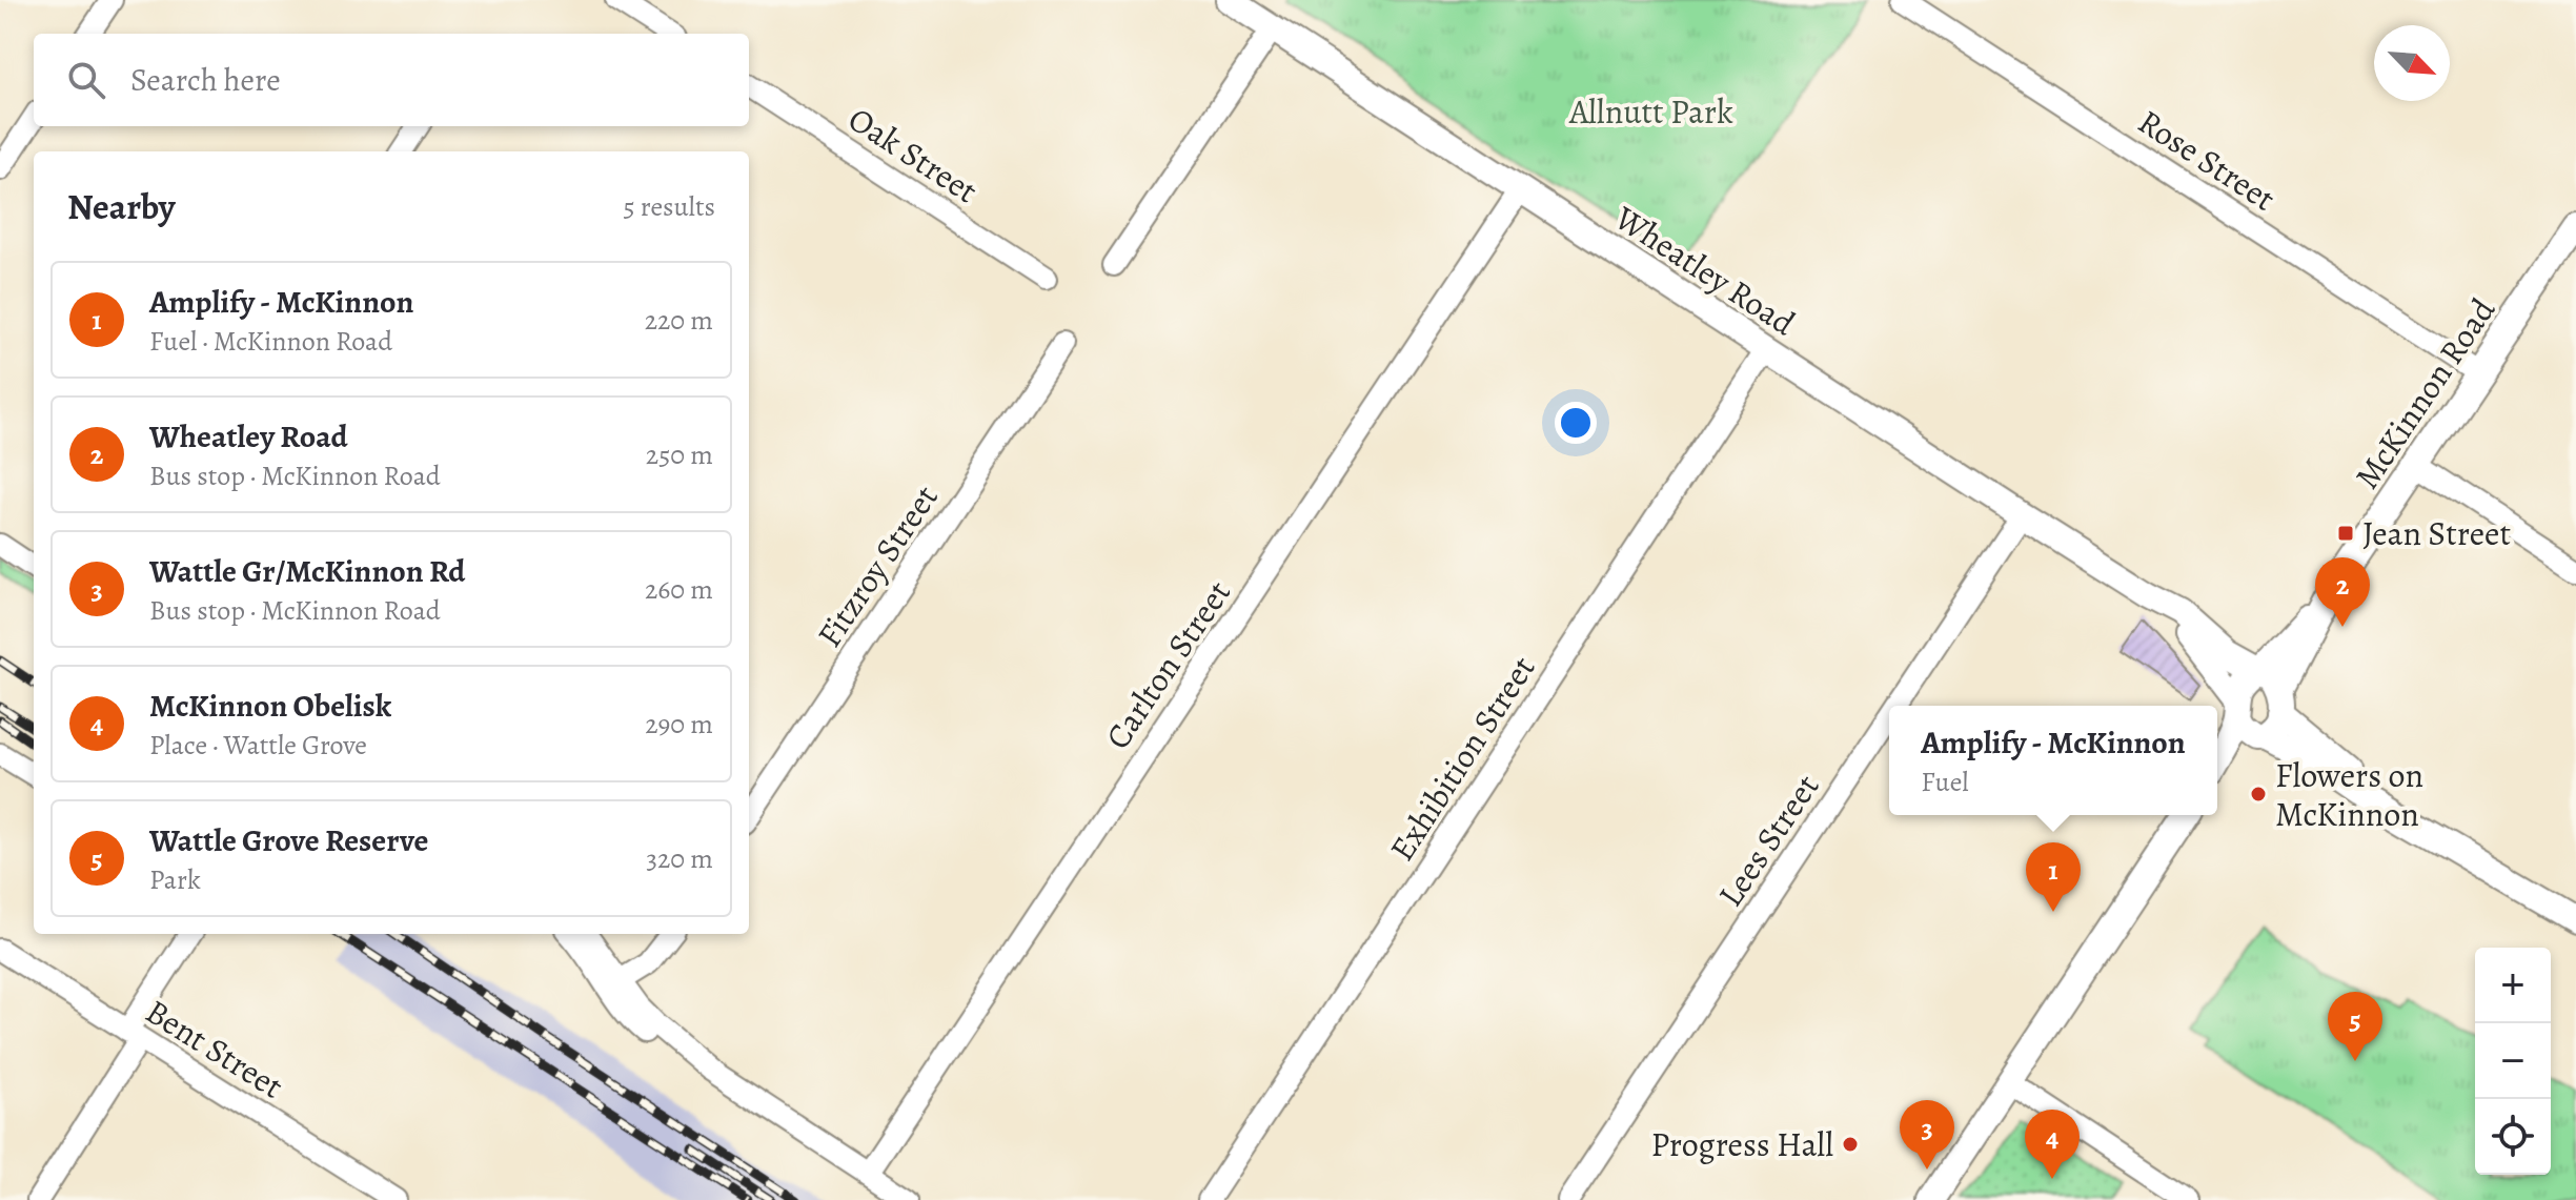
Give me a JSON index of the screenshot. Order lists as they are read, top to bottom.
{
  "streets": {
    "street": [
      "Oak Street",
      "Rose Street",
      "Wheatley Road",
      "McKinnon Road",
      "Fitzroy Street",
      "Carlton Street",
      "Exhibition Street",
      "Lees Street",
      "Bent Street"
    ]
  },
  "crossings": [
    ["Rose Street", "McKinnon Road"],
    ["Wheatley Road", "McKinnon Road"],
    ["Wheatley Road", "Carlton Street"],
    ["Wheatley Road", "Exhibition Street"],
    ["Wheatley Road", "Lees Street"]
  ],
  "parks": ["Allnutt Park"],
  "places": {
    "transit": ["Jean Street"],
    "other": ["Flowers on McKinnon", "Progress Hall"]
  },
  "north": "bottom right",
  "page": {
    "search": "Search here",
    "heading": ["Nearby", "5 results"],
    "list": [
      {
        "mark": "1",
        "name": "Amplify - McKinnon",
        "note": "Fuel · McKinnon Road",
        "value": "220 m"
      },
      {
        "mark": "2",
        "name": "Wheatley Road",
        "note": "Bus stop · McKinnon Road",
        "value": "250 m"
      },
      {
        "mark": "3",
        "name": "Wattle Gr/McKinnon Rd",
        "note": "Bus stop · McKinnon Road",
        "value": "260 m"
      },
      {
        "mark": "4",
        "name": "McKinnon Obelisk",
        "note": "Place · Wattle Grove",
        "value": "290 m"
      },
      {
        "mark": "5",
        "name": "Wattle Grove Reserve",
        "note": "Park",
        "value": "320 m"
      }
    ],
    "pins": [
      "2",
      "1",
      "5",
      "3",
      "4"
    ],
    "popup": ["Amplify - McKinnon", "Fuel"],
    "map_buttons": ["+", "−"]
  }
}
